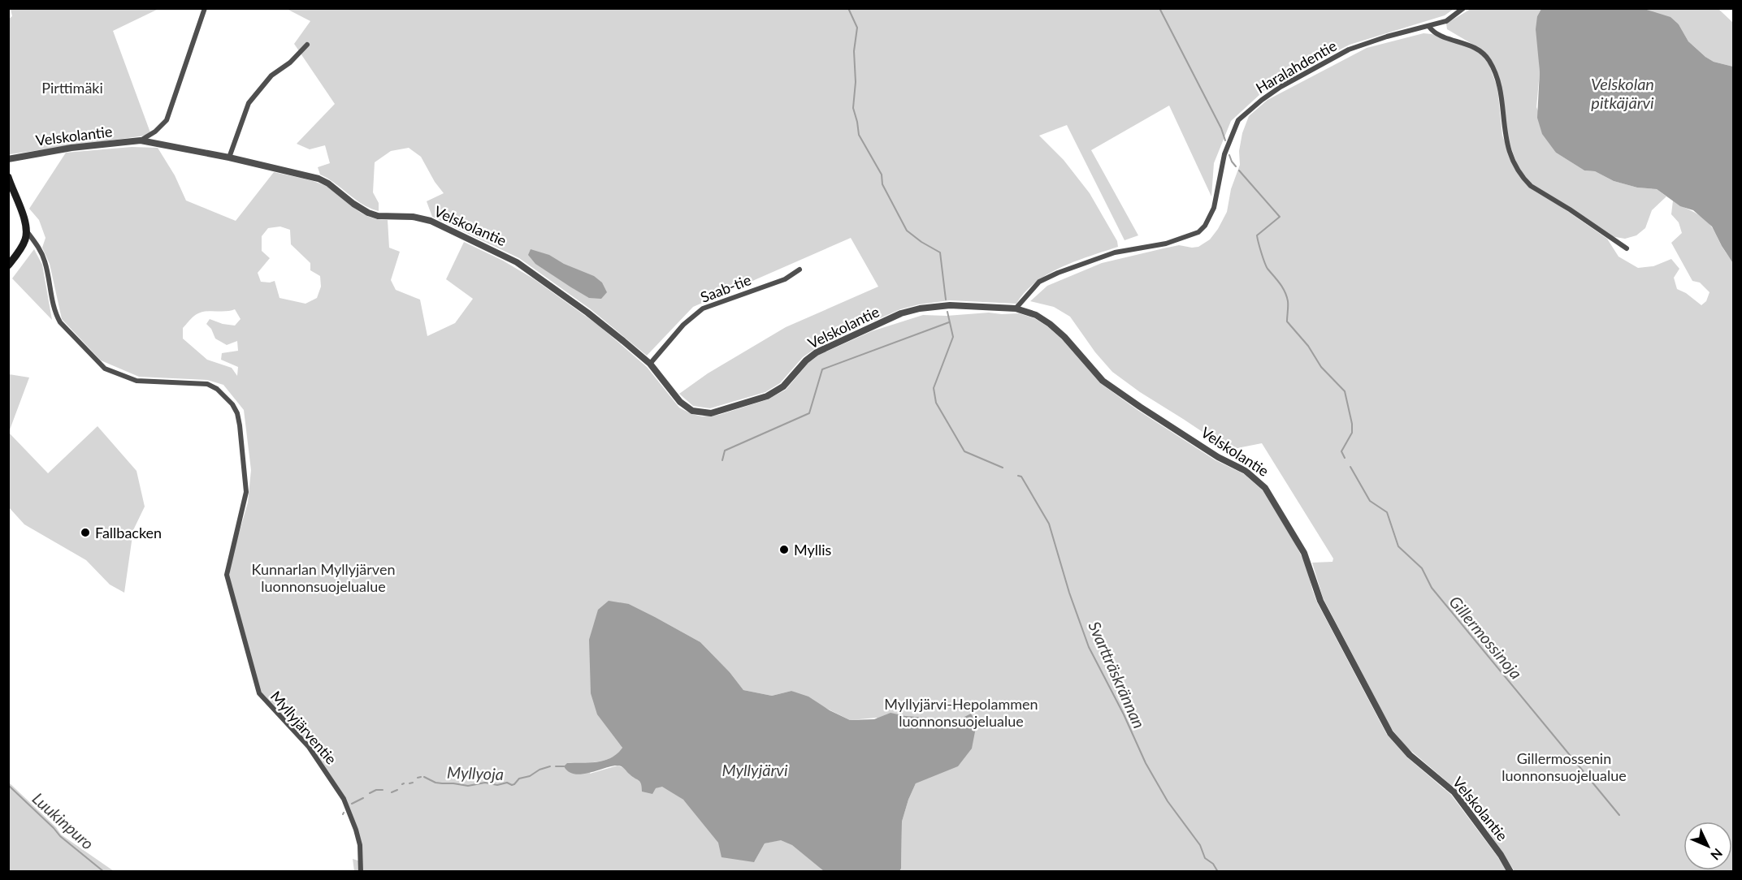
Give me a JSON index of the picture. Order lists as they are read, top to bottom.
{
  "streets": {
    "street": [
      "Haralahdentie",
      "Velskolantie",
      "Saab-tie",
      "Myllyjärventie"
    ]
  },
  "crossings": [
    ["Haralahdentie", "Velskolantie"],
    ["Velskolantie", "Saab-tie"]
  ],
  "water": [
    "Velskolan pitkäjärvi",
    "Gillermossinoja",
    "Svartträskrännan",
    "Myllyjärvi",
    "Myllyoja",
    "Luukinpuro"
  ],
  "parks": [
    "Pirttimäki",
    "Kunnarlan Myllyjärven luonnonsuojelualue",
    "Myllyjärvi-Hepolammen luonnonsuojelualue",
    "Gillermossenin luonnonsuojelualue"
  ],
  "places": ["Fallbacken", "Myllis"],
  "north": "bottom right"
}
